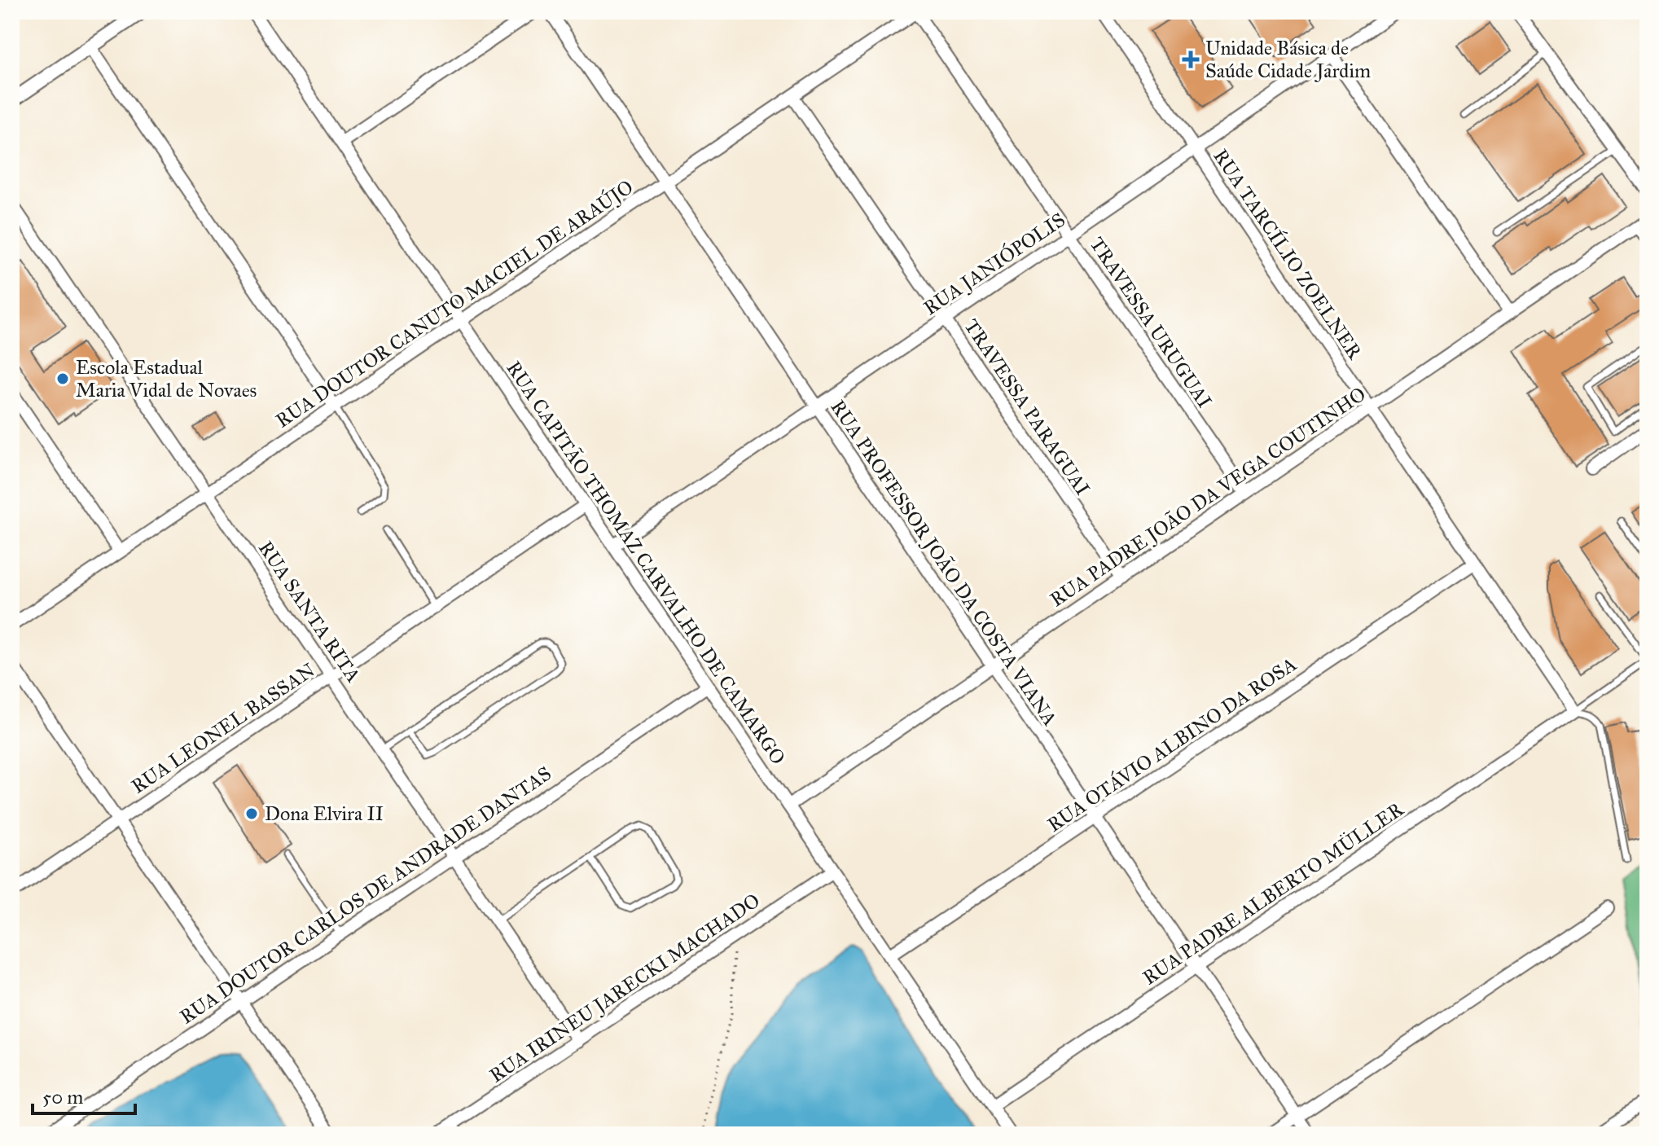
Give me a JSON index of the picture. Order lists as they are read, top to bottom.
{
  "streets": {
    "street": [
      "RUA TARCÍLIO ZOELNER",
      "RUA JANIÓPOLIS",
      "RUA DOUTOR CANUTO MACIEL DE ARAÚJO",
      "TRAVESSA URUGUAI",
      "TRAVESSA PARAGUAI",
      "RUA PADRE JOÃO DA VEGA COUTINHO",
      "RUA CAPITÃO THOMAZ CARVALHO DE CAMARGO",
      "RUA PROFESSOR JOÃO DA COSTA VIANA",
      "RUA SANTA RITA",
      "RUA LEONEL BASSAN",
      "RUA OTÁVIO ALBINO DA ROSA",
      "RUA PADRE ALBERTO MÜLLER",
      "RUA DOUTOR CARLOS DE ANDRADE DANTAS",
      "RUA IRINEU JARECKI MACHADO"
    ]
  },
  "crossings": [
    ["RUA TARCÍLIO ZOELNER", "RUA JANIÓPOLIS"],
    ["RUA TARCÍLIO ZOELNER", "RUA PADRE JOÃO DA VEGA COUTINHO"],
    ["RUA TARCÍLIO ZOELNER", "RUA OTÁVIO ALBINO DA ROSA"],
    ["RUA TARCÍLIO ZOELNER", "RUA PADRE ALBERTO MÜLLER"],
    ["RUA JANIÓPOLIS", "TRAVESSA URUGUAI"],
    ["RUA JANIÓPOLIS", "TRAVESSA PARAGUAI"],
    ["RUA JANIÓPOLIS", "RUA CAPITÃO THOMAZ CARVALHO DE CAMARGO"],
    ["RUA JANIÓPOLIS", "RUA PROFESSOR JOÃO DA COSTA VIANA"],
    ["RUA DOUTOR CANUTO MACIEL DE ARAÚJO", "TRAVESSA URUGUAI"],
    ["RUA DOUTOR CANUTO MACIEL DE ARAÚJO", "TRAVESSA PARAGUAI"],
    ["RUA DOUTOR CANUTO MACIEL DE ARAÚJO", "RUA CAPITÃO THOMAZ CARVALHO DE CAMARGO"],
    ["RUA DOUTOR CANUTO MACIEL DE ARAÚJO", "RUA PROFESSOR JOÃO DA COSTA VIANA"],
    ["RUA DOUTOR CANUTO MACIEL DE ARAÚJO", "RUA SANTA RITA"],
    ["TRAVESSA URUGUAI", "RUA PADRE JOÃO DA VEGA COUTINHO"],
    ["TRAVESSA PARAGUAI", "RUA PADRE JOÃO DA VEGA COUTINHO"],
    ["RUA PADRE JOÃO DA VEGA COUTINHO", "RUA CAPITÃO THOMAZ CARVALHO DE CAMARGO"],
    ["RUA PADRE JOÃO DA VEGA COUTINHO", "RUA PROFESSOR JOÃO DA COSTA VIANA"],
    ["RUA CAPITÃO THOMAZ CARVALHO DE CAMARGO", "RUA LEONEL BASSAN"],
    ["RUA CAPITÃO THOMAZ CARVALHO DE CAMARGO", "RUA OTÁVIO ALBINO DA ROSA"],
    ["RUA CAPITÃO THOMAZ CARVALHO DE CAMARGO", "RUA PADRE ALBERTO MÜLLER"],
    ["RUA CAPITÃO THOMAZ CARVALHO DE CAMARGO", "RUA DOUTOR CARLOS DE ANDRADE DANTAS"],
    ["RUA CAPITÃO THOMAZ CARVALHO DE CAMARGO", "RUA IRINEU JARECKI MACHADO"],
    ["RUA PROFESSOR JOÃO DA COSTA VIANA", "RUA OTÁVIO ALBINO DA ROSA"],
    ["RUA PROFESSOR JOÃO DA COSTA VIANA", "RUA PADRE ALBERTO MÜLLER"],
    ["RUA SANTA RITA", "RUA LEONEL BASSAN"],
    ["RUA SANTA RITA", "RUA DOUTOR CARLOS DE ANDRADE DANTAS"],
    ["RUA SANTA RITA", "RUA IRINEU JARECKI MACHADO"]
  ],
  "places": {
    "health": ["Unidade Básica de Saúde Cidade Jardim"],
    "other": ["Escola Estadual Maria Vidal de Novaes", "Dona Elvira II"]
  },
  "scale_bar": "50 m"
}
